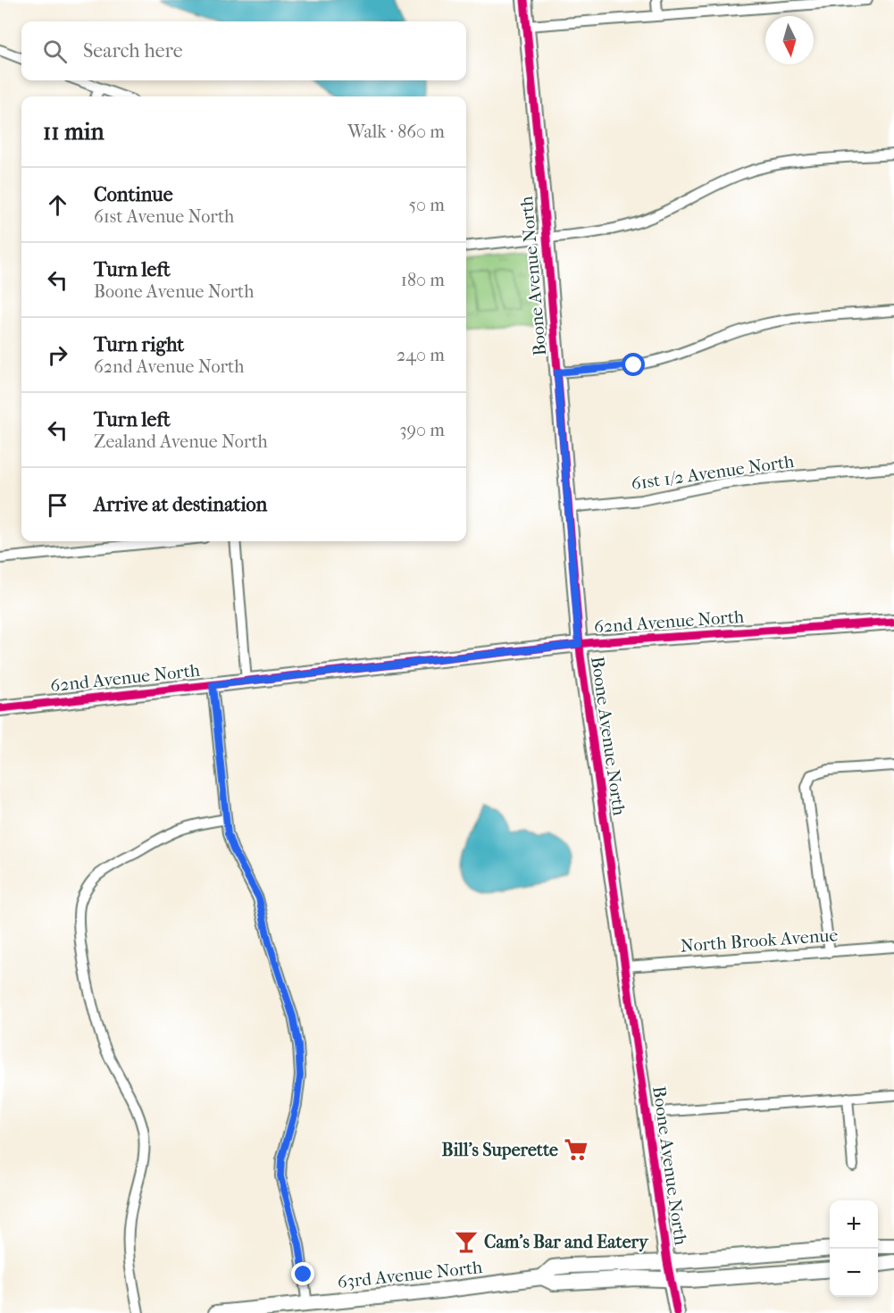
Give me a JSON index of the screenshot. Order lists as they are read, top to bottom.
{
  "streets": {
    "street": [
      "Boone Avenue North",
      "61st 1/2 Avenue North",
      "62nd Avenue North",
      "North Brook Avenue",
      "63rd Avenue North"
    ]
  },
  "crossings": [
    ["Boone Avenue North", "61st 1/2 Avenue North"],
    ["Boone Avenue North", "62nd Avenue North"],
    ["Boone Avenue North", "North Brook Avenue"],
    ["Boone Avenue North", "63rd Avenue North"]
  ],
  "places": {
    "supermarket": ["Bill's Superette"],
    "bar": ["Cam's Bar and Eatery"]
  },
  "north": "bottom",
  "page": {
    "search": "Search here",
    "heading": ["11 min", "Walk · 860 m"],
    "list": [
      ["Continue", "61st Avenue North", "50 m"],
      ["Turn left", "Boone Avenue North", "180 m"],
      ["Turn right", "62nd Avenue North", "240 m"],
      ["Turn left", "Zealand Avenue North", "390 m"],
      "Arrive at destination"
    ],
    "map_buttons": ["+", "−"]
  }
}
